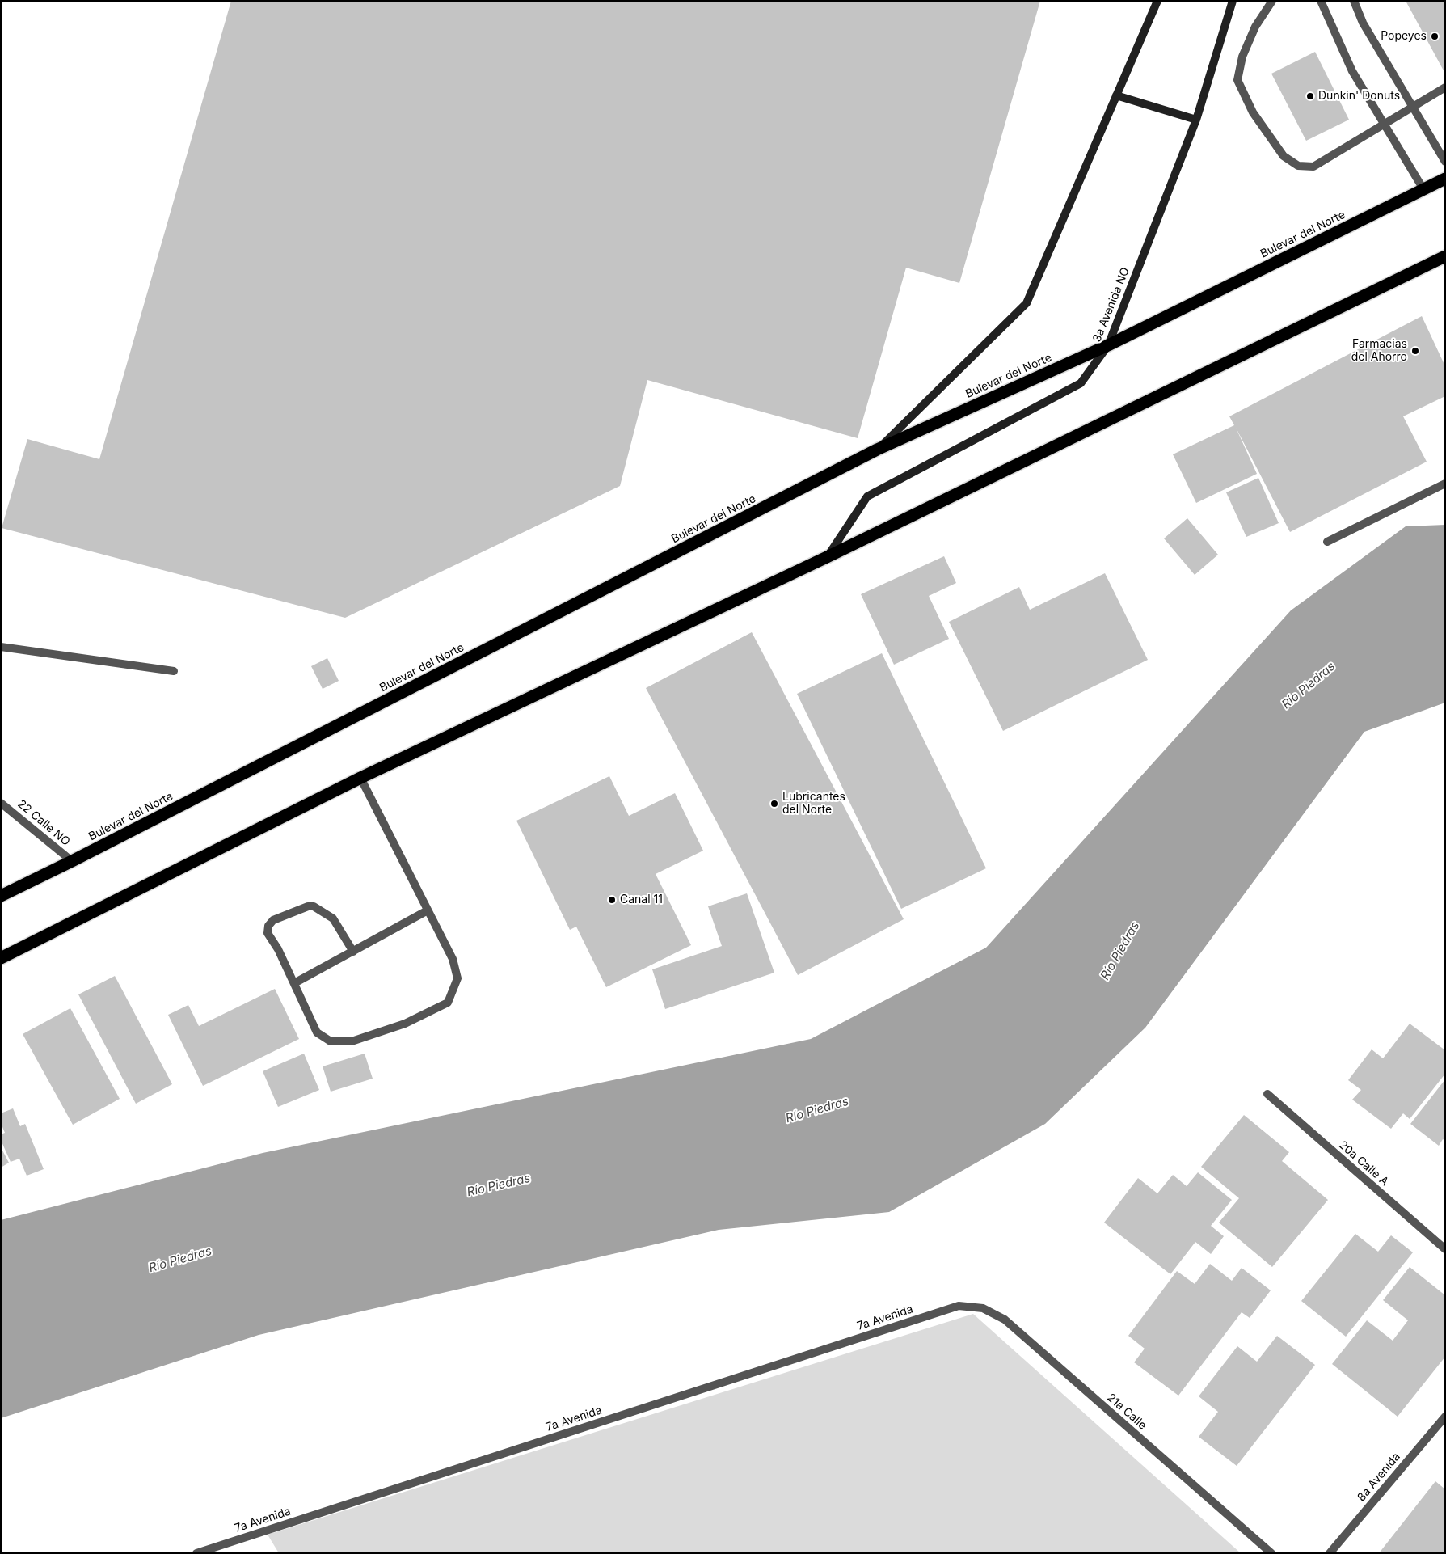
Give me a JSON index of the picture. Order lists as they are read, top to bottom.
{
  "streets": {
    "highway": ["Bulevar del Norte"],
    "street": [
      "3a Avenida NO",
      "22 Calle NO",
      "20a Calle A",
      "7a Avenida",
      "21a Calle",
      "8a Avenida"
    ]
  },
  "crossings": [
    ["Bulevar del Norte", "3a Avenida NO"],
    ["Bulevar del Norte", "22 Calle NO"],
    ["7a Avenida", "21a Calle"]
  ],
  "water": ["Río Piedras"],
  "places": [
    "Popeyes",
    "Dunkin' Donuts",
    "Farmacias del Ahorro",
    "Lubricantes del Norte",
    "Canal 11"
  ]
}
